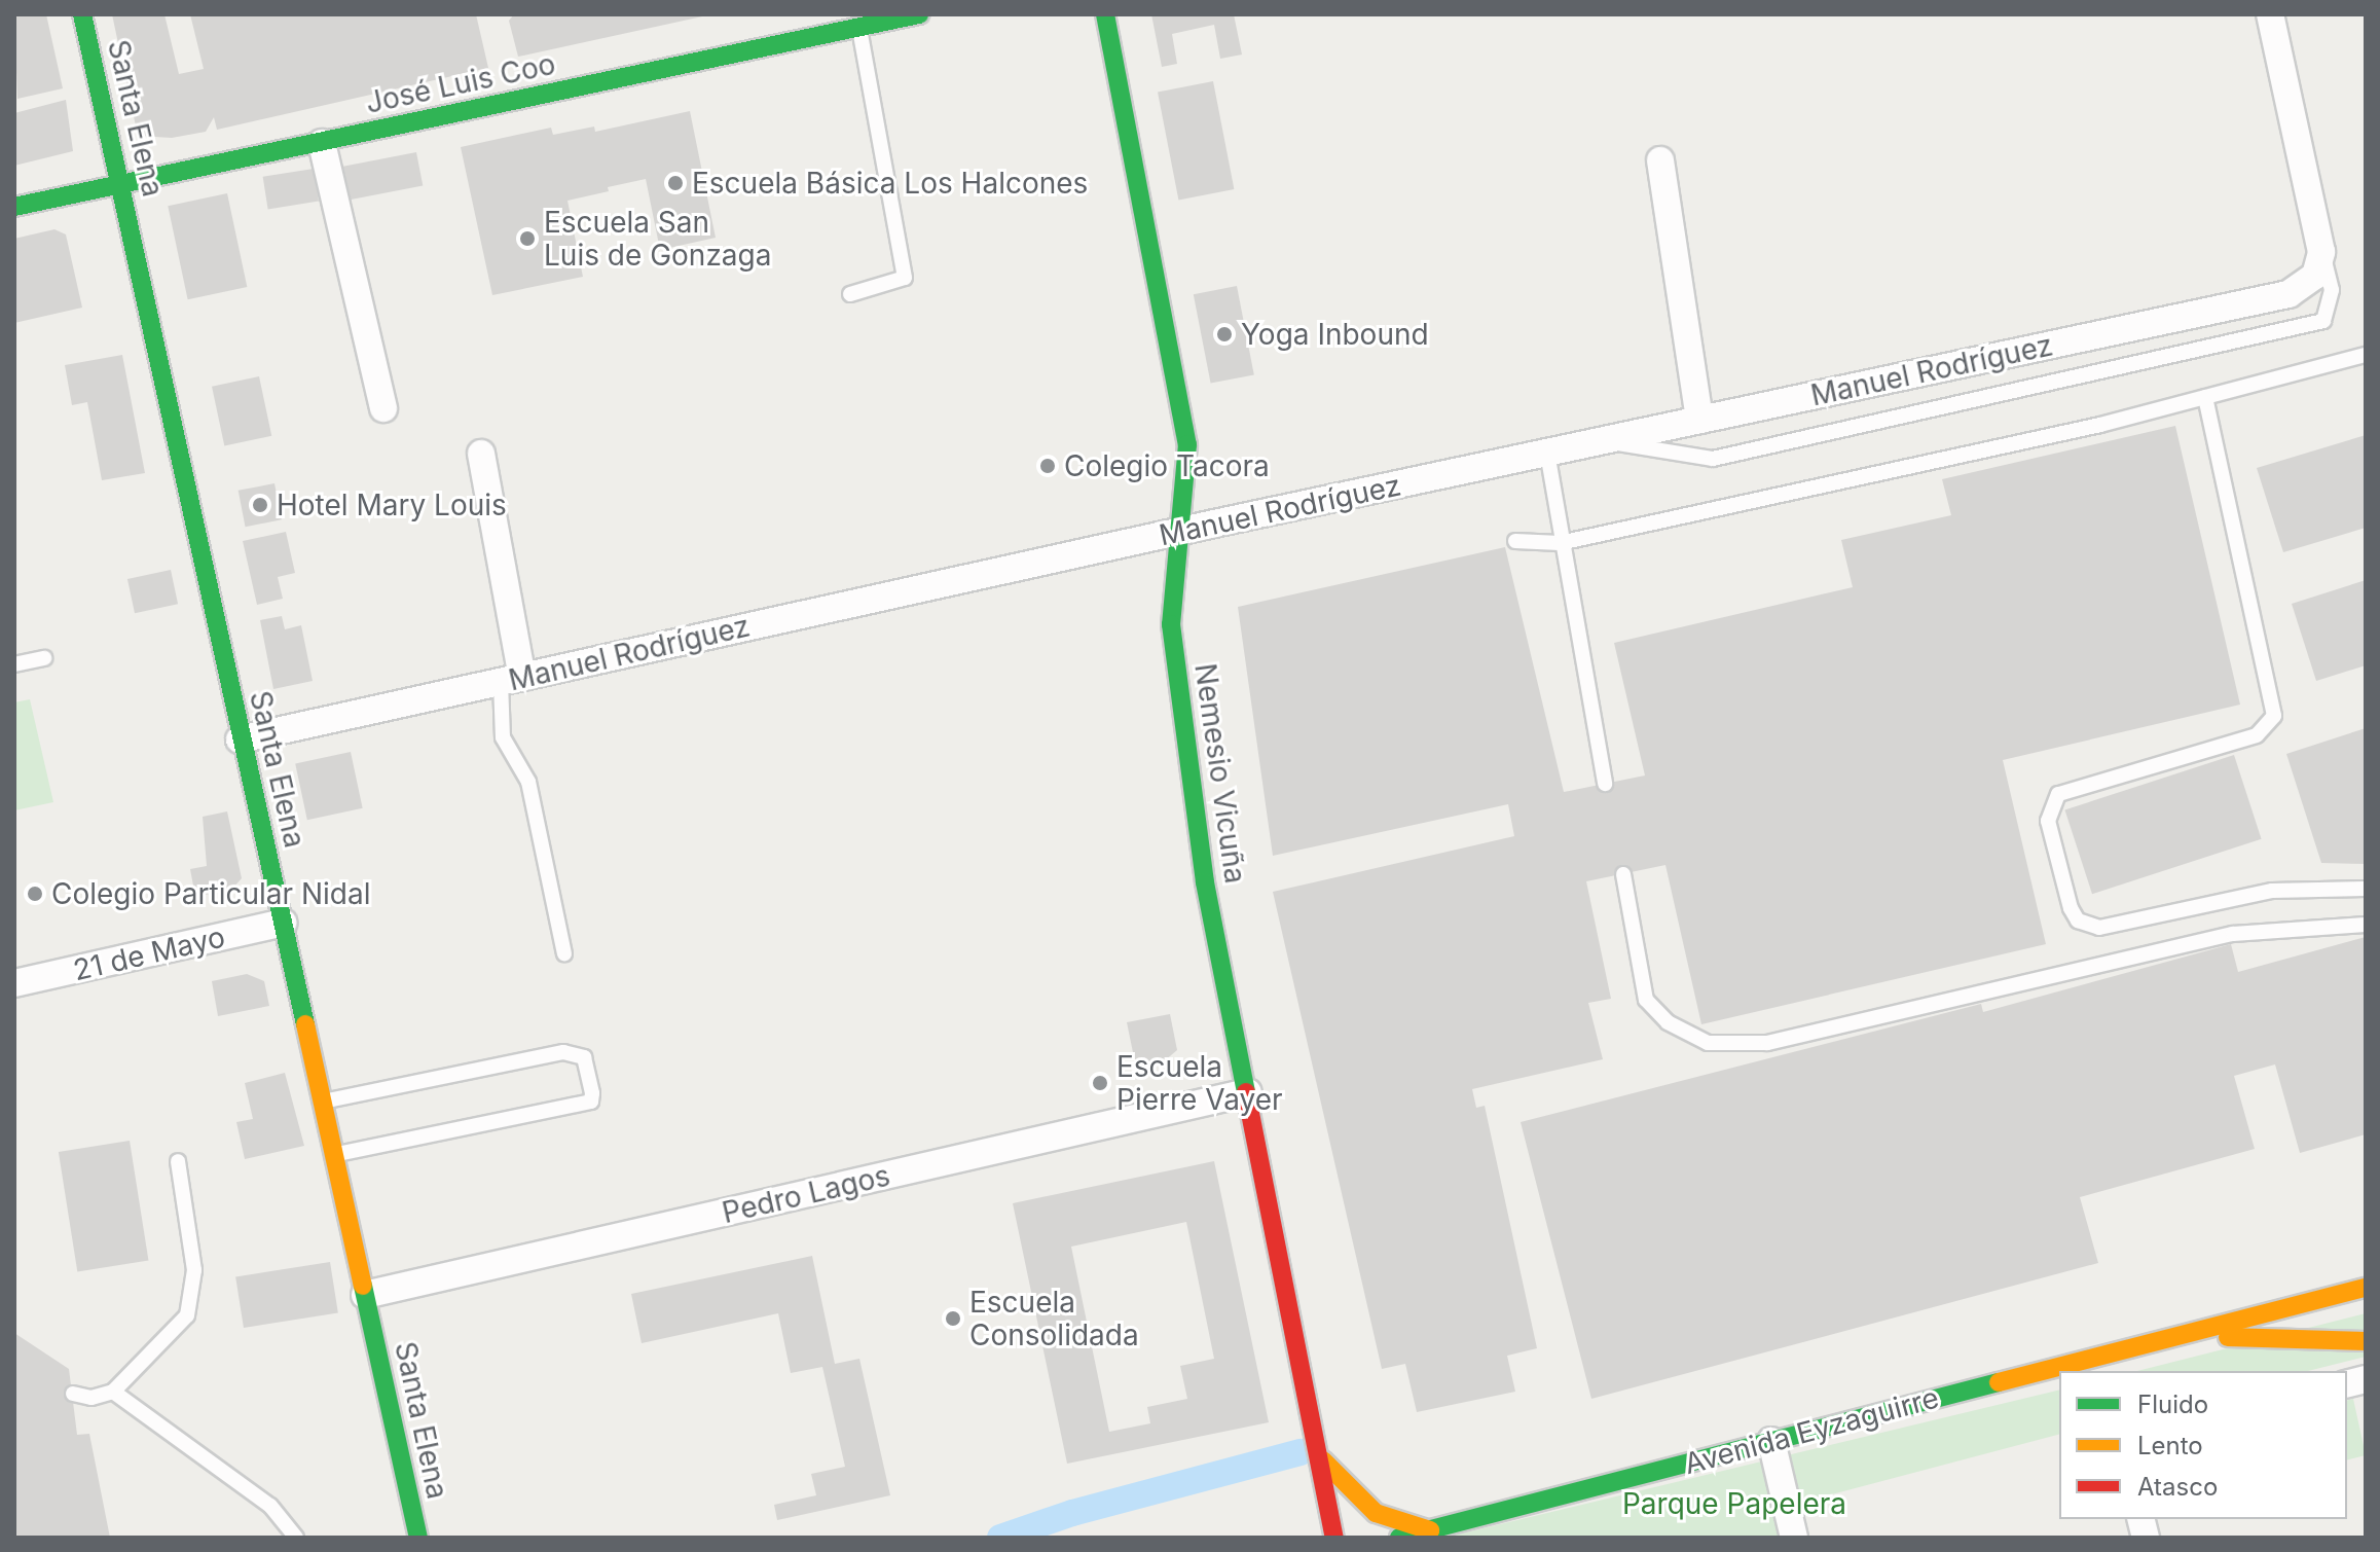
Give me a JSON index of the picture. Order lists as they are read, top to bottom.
{
  "streets": {
    "street": [
      "José Luis Coo",
      "Santa Elena",
      "Manuel Rodríguez",
      "Nemesio Vicuña",
      "21 de Mayo",
      "Pedro Lagos",
      "Avenida Eyzaguirre"
    ]
  },
  "crossings": [
    ["José Luis Coo", "Santa Elena"],
    ["Santa Elena", "Manuel Rodríguez"],
    ["Santa Elena", "21 de Mayo"],
    ["Santa Elena", "Pedro Lagos"],
    ["Manuel Rodríguez", "Nemesio Vicuña"],
    ["Nemesio Vicuña", "Pedro Lagos"]
  ],
  "parks": ["Parque Papelera"],
  "places": [
    "Escuela Básica Los Halcones",
    "Escuela San Luis de Gonzaga",
    "Yoga Inbound",
    "Colegio Tacora",
    "Hotel Mary Louis",
    "Colegio Particular Nidal",
    "Escuela Pierre Vayer",
    "Escuela Consolidada"
  ],
  "legend": ["Fluido", "Lento", "Atasco"]
}
